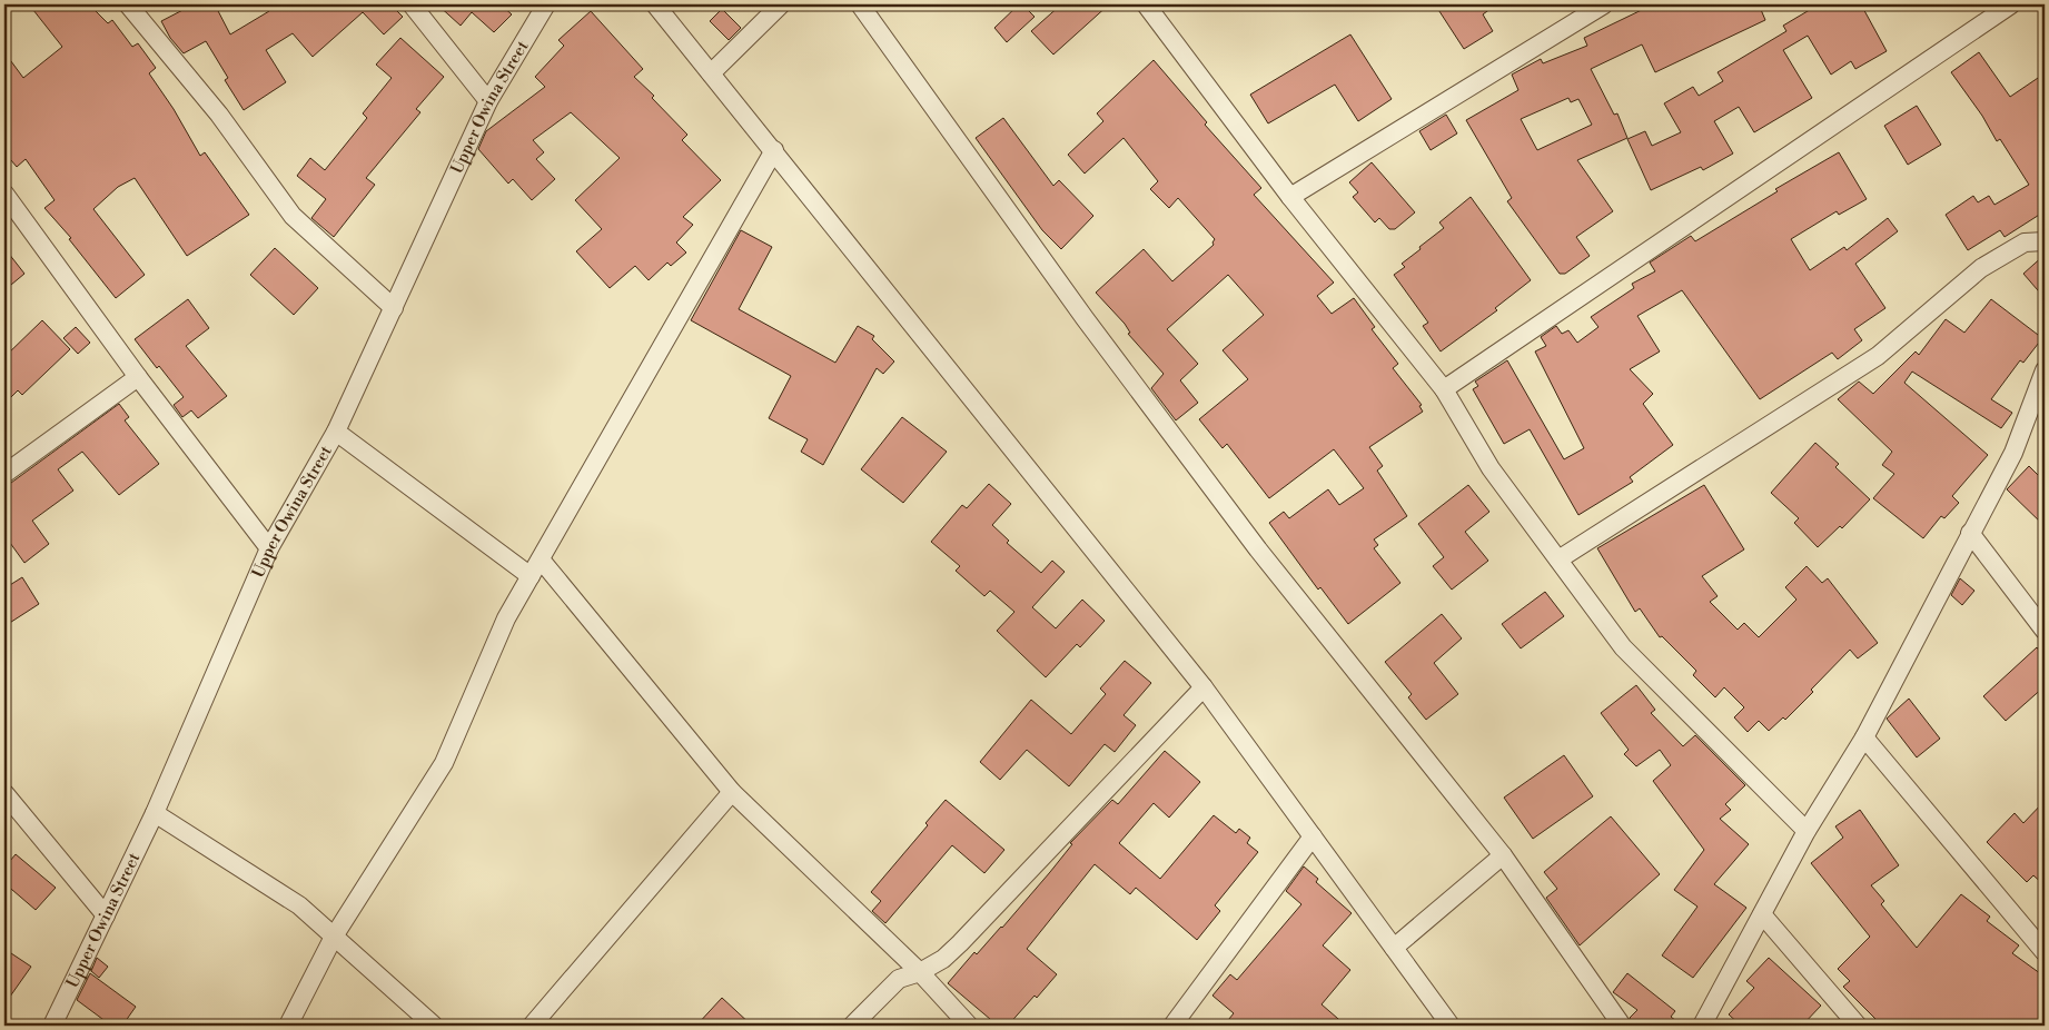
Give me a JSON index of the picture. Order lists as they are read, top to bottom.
{
  "streets": {
    "street": ["Upper Owina Street"]
  }
}
